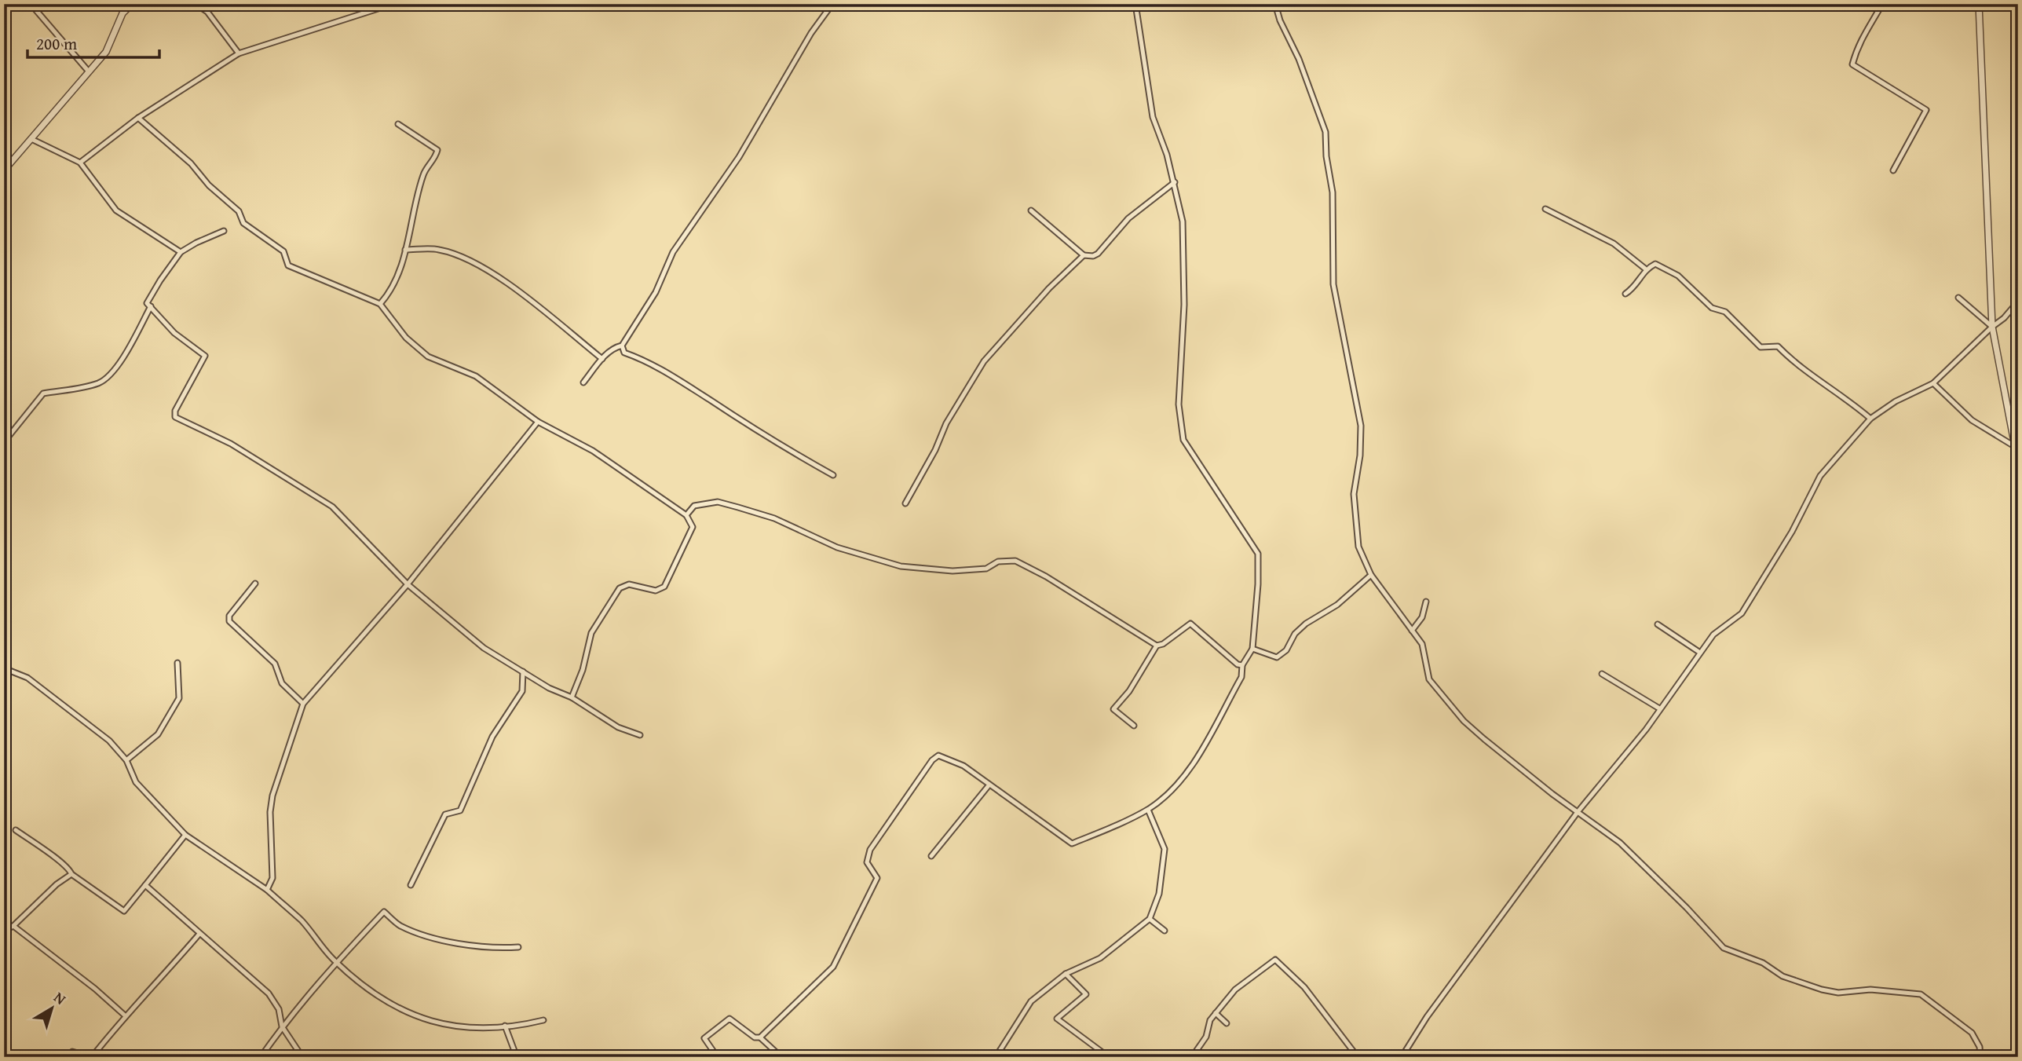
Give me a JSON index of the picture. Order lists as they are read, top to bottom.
{
  "scale_bar": "200 m",
  "north": "top right"
}
